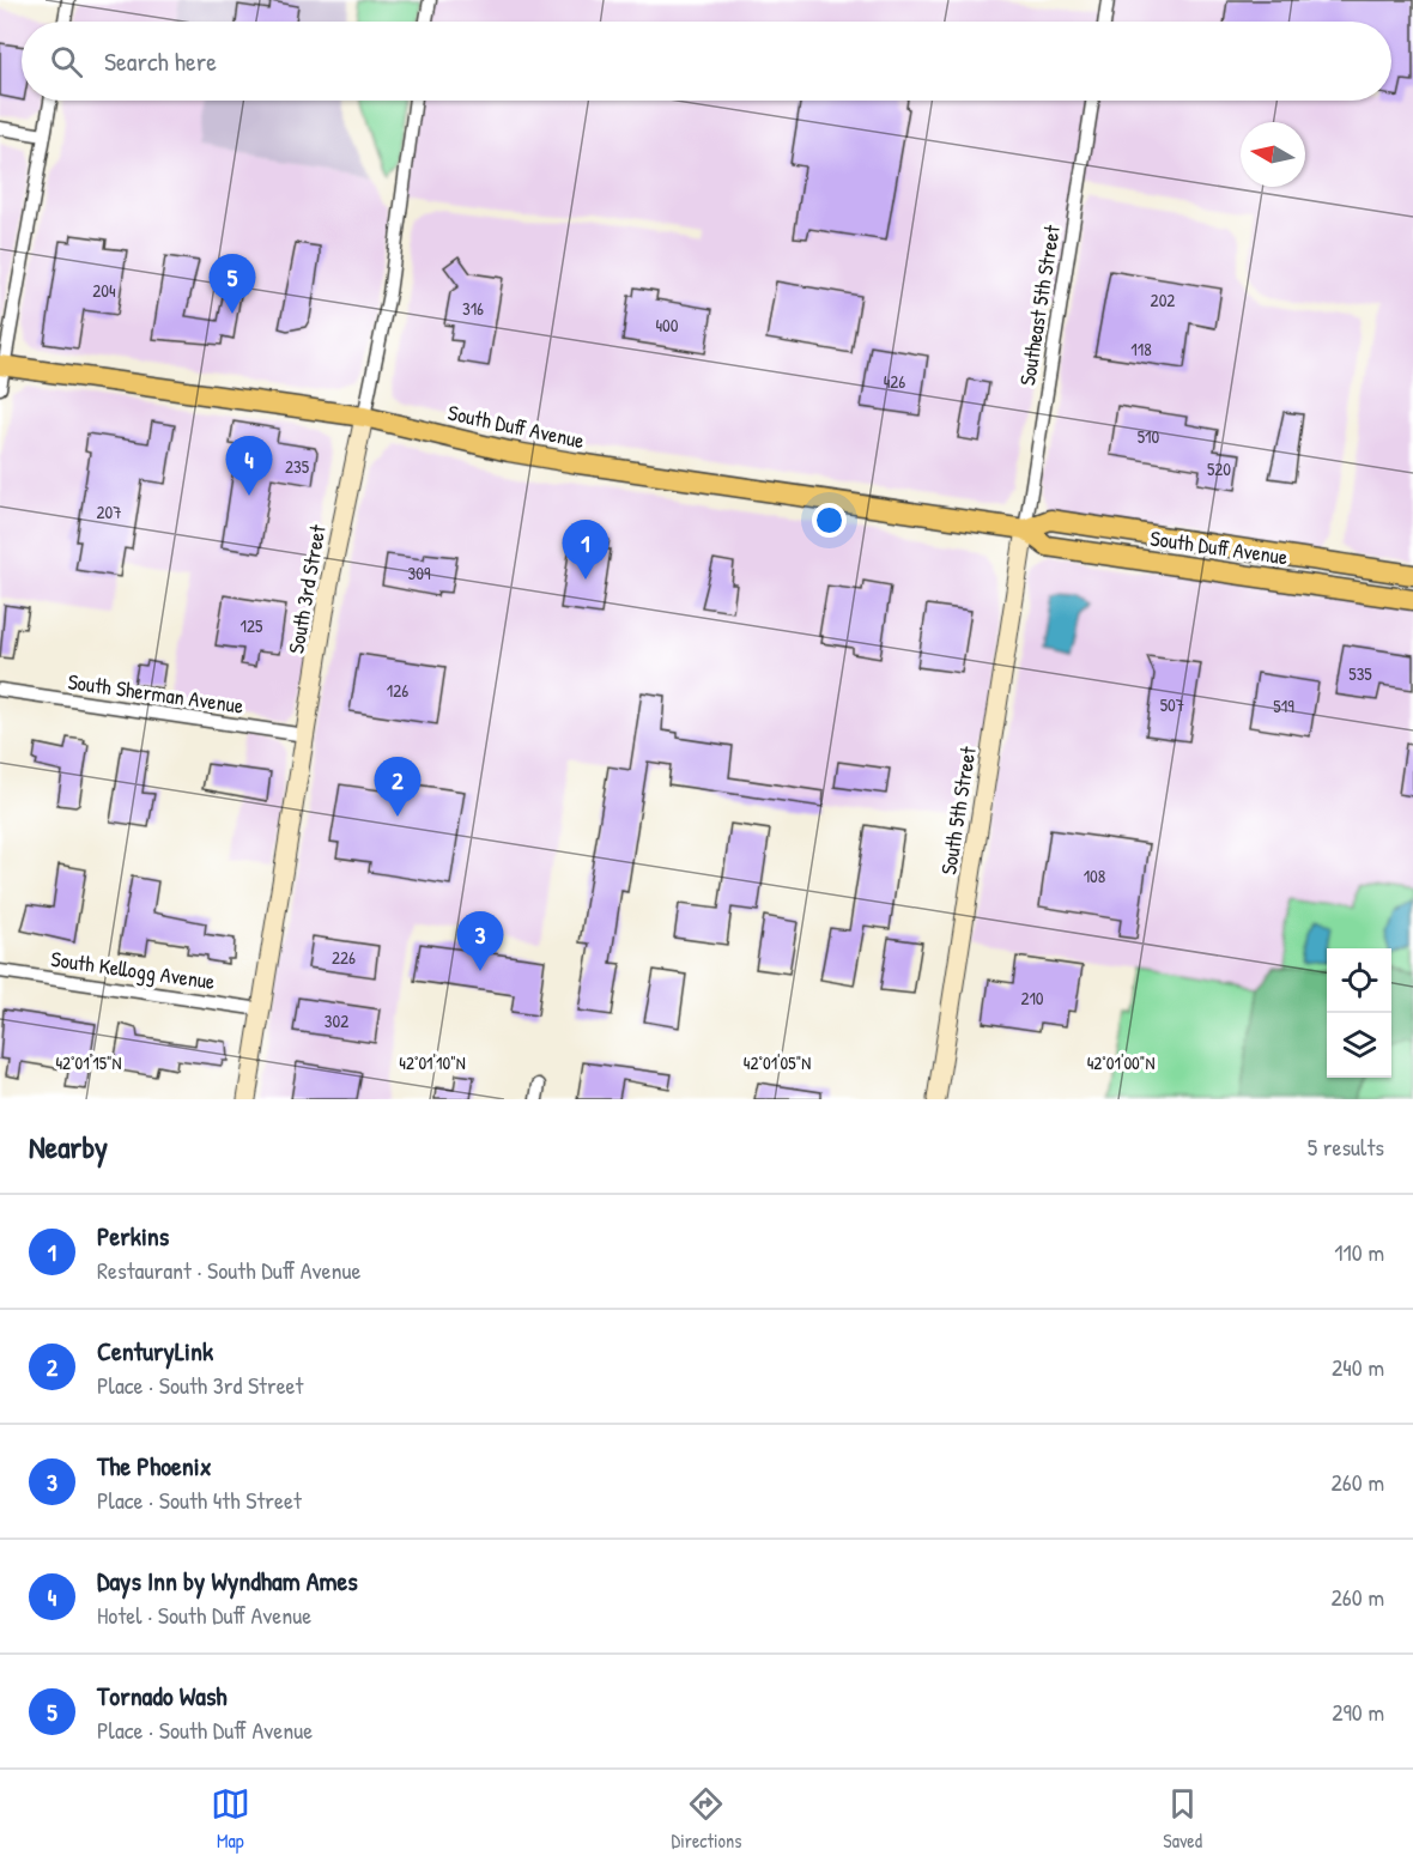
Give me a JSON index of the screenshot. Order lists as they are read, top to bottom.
{
  "streets": {
    "main road": ["South Duff Avenue", "South 3rd Street", "South 5th Street"],
    "street": ["Southeast 5th Street", "South Sherman Avenue", "South Kellogg Avenue"]
  },
  "crossings": [
    ["Southeast 5th Street", "South Duff Avenue"],
    ["Southeast 5th Street", "South 5th Street"],
    ["South Duff Avenue", "South 3rd Street"],
    ["South Duff Avenue", "South 5th Street"],
    ["South 3rd Street", "South Sherman Avenue"],
    ["South 3rd Street", "South Kellogg Avenue"]
  ],
  "house_numbers": [
    "204",
    "202",
    "316",
    "400",
    "118",
    "426",
    "510",
    "235",
    "520",
    "207",
    "309",
    "125",
    "535",
    "126",
    "507",
    "519",
    "108",
    "226",
    "210",
    "302"
  ],
  "north": "left",
  "page": {
    "search": "Search here",
    "pins": [
      "5",
      "4",
      "1",
      "2",
      "3"
    ],
    "heading": ["Nearby", "5 results"],
    "list": [
      {
        "mark": "1",
        "name": "Perkins",
        "note": "Restaurant · South Duff Avenue",
        "value": "110 m"
      },
      {
        "mark": "2",
        "name": "CenturyLink",
        "note": "Place · South 3rd Street",
        "value": "240 m"
      },
      {
        "mark": "3",
        "name": "The Phoenix",
        "note": "Place · South 4th Street",
        "value": "260 m"
      },
      {
        "mark": "4",
        "name": "Days Inn by Wyndham Ames",
        "note": "Hotel · South Duff Avenue",
        "value": "260 m"
      },
      {
        "mark": "5",
        "name": "Tornado Wash",
        "note": "Place · South Duff Avenue",
        "value": "290 m"
      }
    ],
    "nav": ["Map", "Directions", "Saved"]
  },
  "coordinates": [
    "42°01'15\"N",
    "42°01'10\"N",
    "42°01'05\"N",
    "42°01'00\"N"
  ]
}
